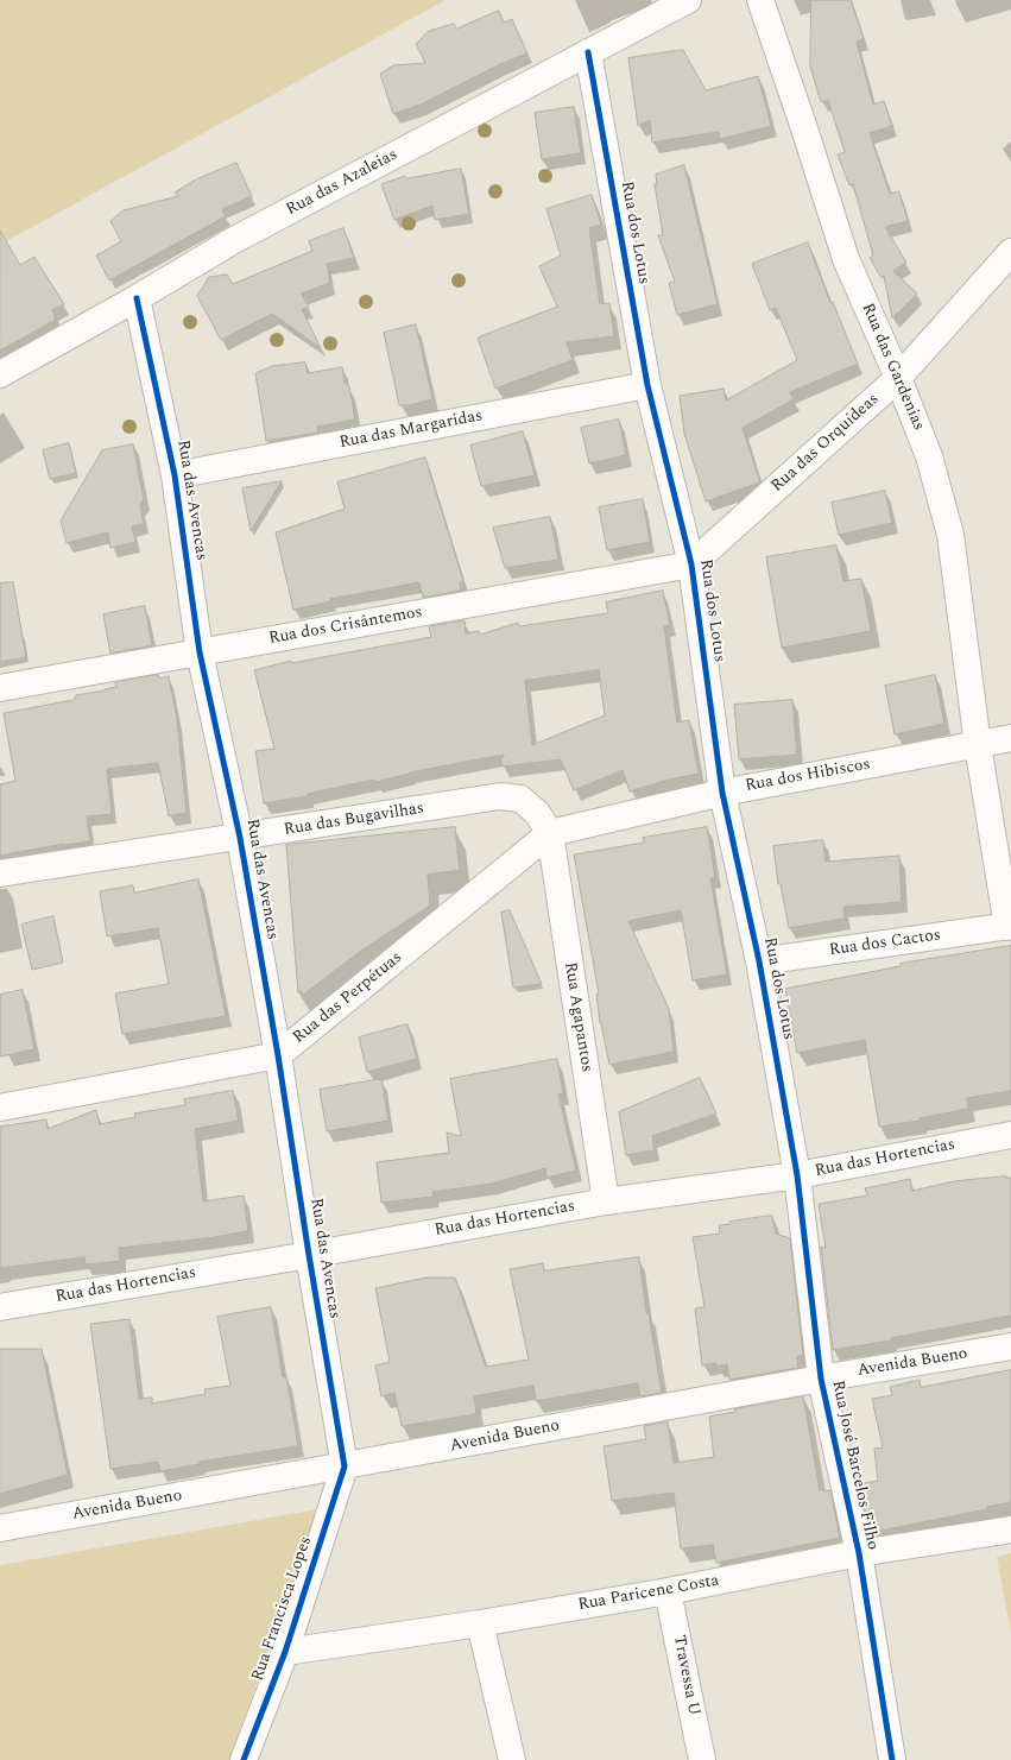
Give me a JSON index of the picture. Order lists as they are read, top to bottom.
{
  "streets": {
    "street": [
      "Rua das Azaleias",
      "Rua dos Lotus",
      "Rua das Gardenias",
      "Rua das Margaridas",
      "Rua das Orquídeas",
      "Rua das Avencas",
      "Rua dos Crisântemos",
      "Rua dos Hibiscos",
      "Rua das Bugavilhas",
      "Rua dos Cactos",
      "Rua das Perpétuas",
      "Rua Agapantos",
      "Rua das Hortencias",
      "Avenida Bueno",
      "Rua José Barcelos Filho",
      "Rua Paricene Costa",
      "Rua Francisca Lopes",
      "Travessa U"
    ]
  },
  "crossings": [
    ["Rua das Azaleias", "Rua dos Lotus"],
    ["Rua das Azaleias", "Rua das Avencas"],
    ["Rua dos Lotus", "Rua das Margaridas"],
    ["Rua dos Lotus", "Rua das Orquídeas"],
    ["Rua dos Lotus", "Rua dos Crisântemos"],
    ["Rua dos Lotus", "Rua dos Hibiscos"],
    ["Rua dos Lotus", "Rua dos Cactos"],
    ["Rua dos Lotus", "Rua das Hortencias"],
    ["Rua dos Lotus", "Rua José Barcelos Filho"],
    ["Rua das Gardenias", "Rua das Orquídeas"],
    ["Rua das Gardenias", "Rua dos Hibiscos"],
    ["Rua das Gardenias", "Rua dos Cactos"],
    ["Rua das Margaridas", "Rua das Avencas"],
    ["Rua das Orquídeas", "Rua dos Crisântemos"],
    ["Rua das Avencas", "Rua dos Crisântemos"],
    ["Rua das Avencas", "Rua das Bugavilhas"],
    ["Rua das Avencas", "Rua das Perpétuas"],
    ["Rua das Avencas", "Rua das Hortencias"],
    ["Rua das Avencas", "Avenida Bueno"],
    ["Rua das Avencas", "Rua Francisca Lopes"],
    ["Rua dos Hibiscos", "Rua das Bugavilhas"],
    ["Rua dos Hibiscos", "Rua das Perpétuas"],
    ["Rua dos Hibiscos", "Rua Agapantos"],
    ["Rua das Bugavilhas", "Rua das Perpétuas"],
    ["Rua das Bugavilhas", "Rua Agapantos"],
    ["Rua das Perpétuas", "Rua Agapantos"],
    ["Rua Agapantos", "Rua das Hortencias"],
    ["Rua das Hortencias", "Rua José Barcelos Filho"],
    ["Avenida Bueno", "Rua José Barcelos Filho"],
    ["Avenida Bueno", "Rua Francisca Lopes"],
    ["Rua José Barcelos Filho", "Rua Paricene Costa"],
    ["Rua Paricene Costa", "Rua Francisca Lopes"],
    ["Rua Paricene Costa", "Travessa U"]
  ]
}
